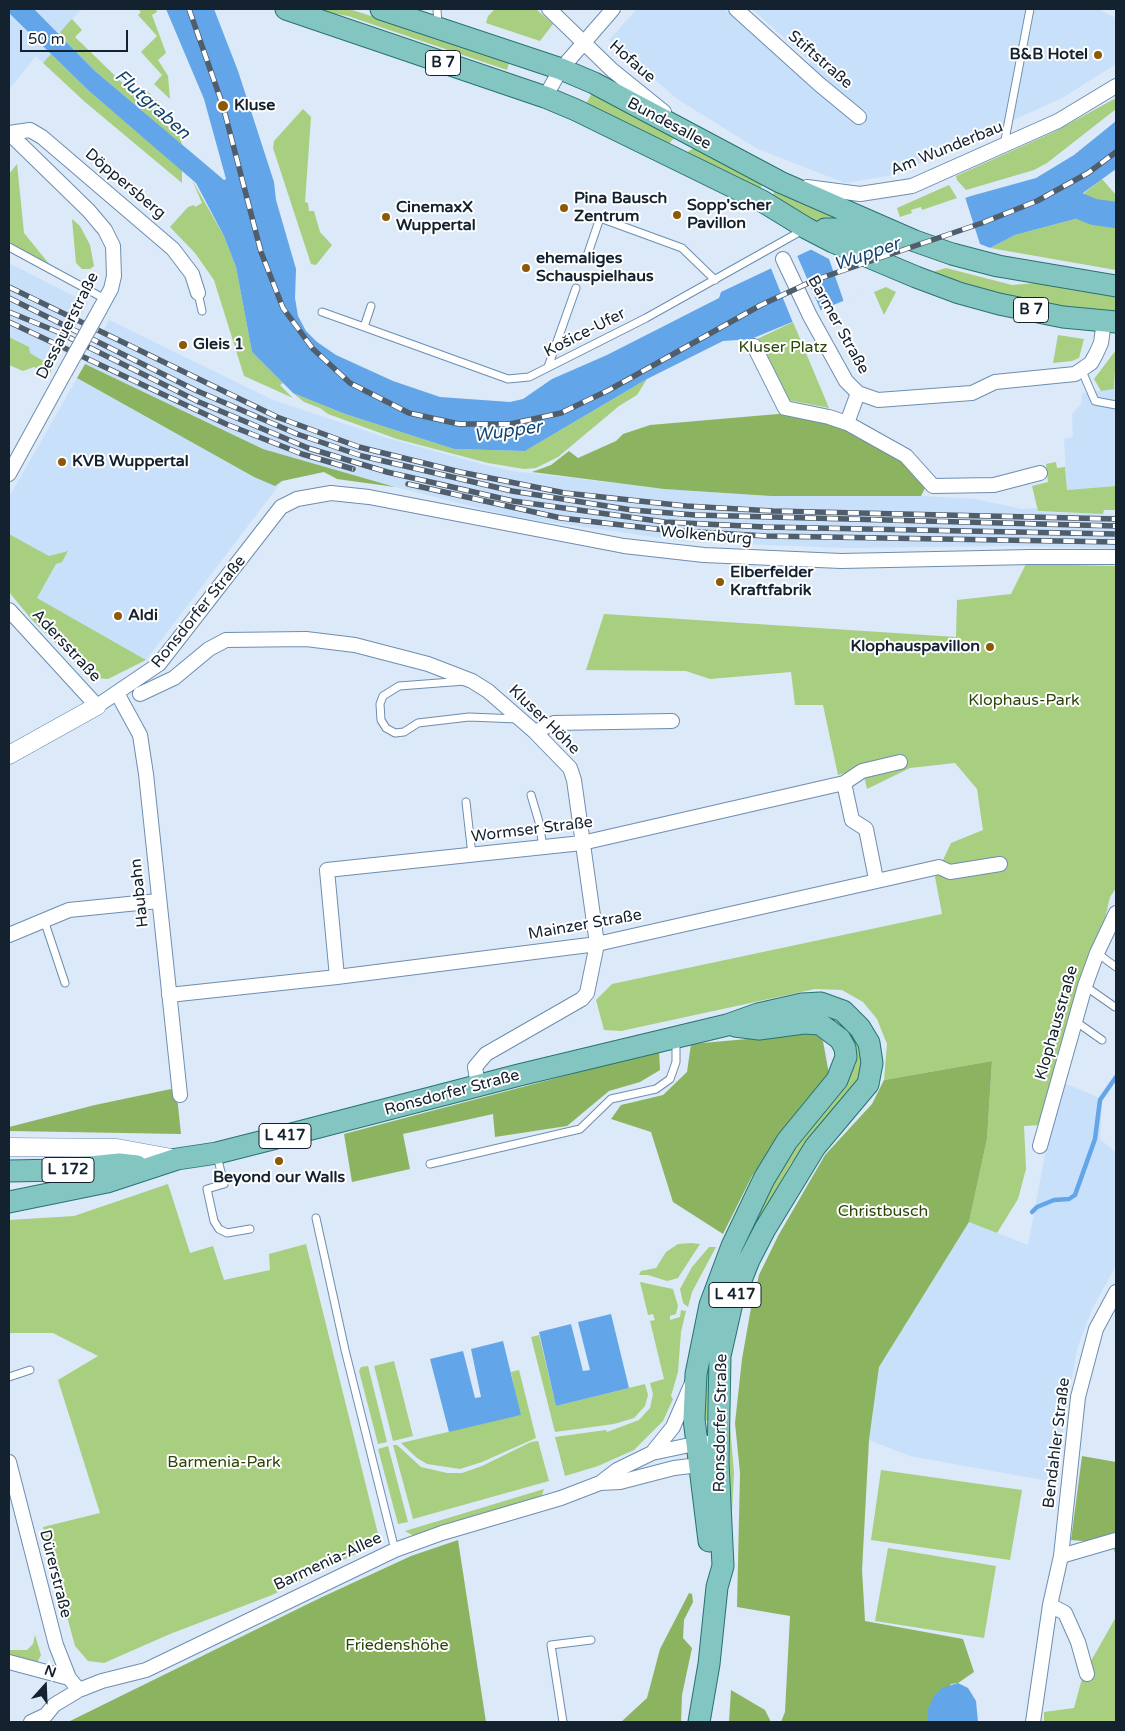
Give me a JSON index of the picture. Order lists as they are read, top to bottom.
{
  "streets": {
    "main road": [
      "B 7",
      "Bundesallee",
      "Ronsdorfer Straße",
      "L 417",
      "L 172"
    ],
    "street": [
      "Stiftstraße",
      "Hofaue",
      "Am Wunderbau",
      "Döppersberg",
      "Barmer Straße",
      "Dessauerstraße",
      "Wolkenburg",
      "Adersstraße",
      "Kluser Höhe",
      "Wormser Straße",
      "Haubahn",
      "Mainzer Straße",
      "Klophausstraße",
      "Bendahler Straße",
      "Barmenia-Allee",
      "Dürerstraße"
    ],
    "lane": ["Košice-Ufer"]
  },
  "crossings": [
    ["Hofaue", "Bundesallee"],
    ["B 7", "Bundesallee"],
    ["Bundesallee", "Am Wunderbau"],
    ["Bundesallee", "Košice-Ufer"],
    ["Döppersberg", "Dessauerstraße"],
    ["Wolkenburg", "Ronsdorfer Straße"],
    ["Ronsdorfer Straße", "Adersstraße"],
    ["Ronsdorfer Straße", "Kluser Höhe"],
    ["Ronsdorfer Straße", "Haubahn"],
    ["Ronsdorfer Straße", "L 172"],
    ["Ronsdorfer Straße", "Barmenia-Allee"],
    ["Kluser Höhe", "Wormser Straße"],
    ["Kluser Höhe", "Mainzer Straße"],
    ["Wormser Straße", "Mainzer Straße"],
    ["Haubahn", "Mainzer Straße"],
    ["Barmenia-Allee", "Dürerstraße"]
  ],
  "water": ["Flutgraben", "Wupper"],
  "parks": [
    "Kluser Platz",
    "Klophaus-Park",
    "Christbusch",
    "Barmenia-Park",
    "Friedenshöhe"
  ],
  "places": [
    "B&B Hotel",
    "Kluse",
    "Pina Bausch Zentrum",
    "Sopp'scher Pavillon",
    "CinemaxX Wuppertal",
    "ehemaliges Schauspielhaus",
    "Gleis 1",
    "KVB Wuppertal",
    "Elberfelder Kraftfabrik",
    "Aldi",
    "Klophauspavillon",
    "Beyond our Walls"
  ],
  "scale_bar": "50 m",
  "north": "top"
}
